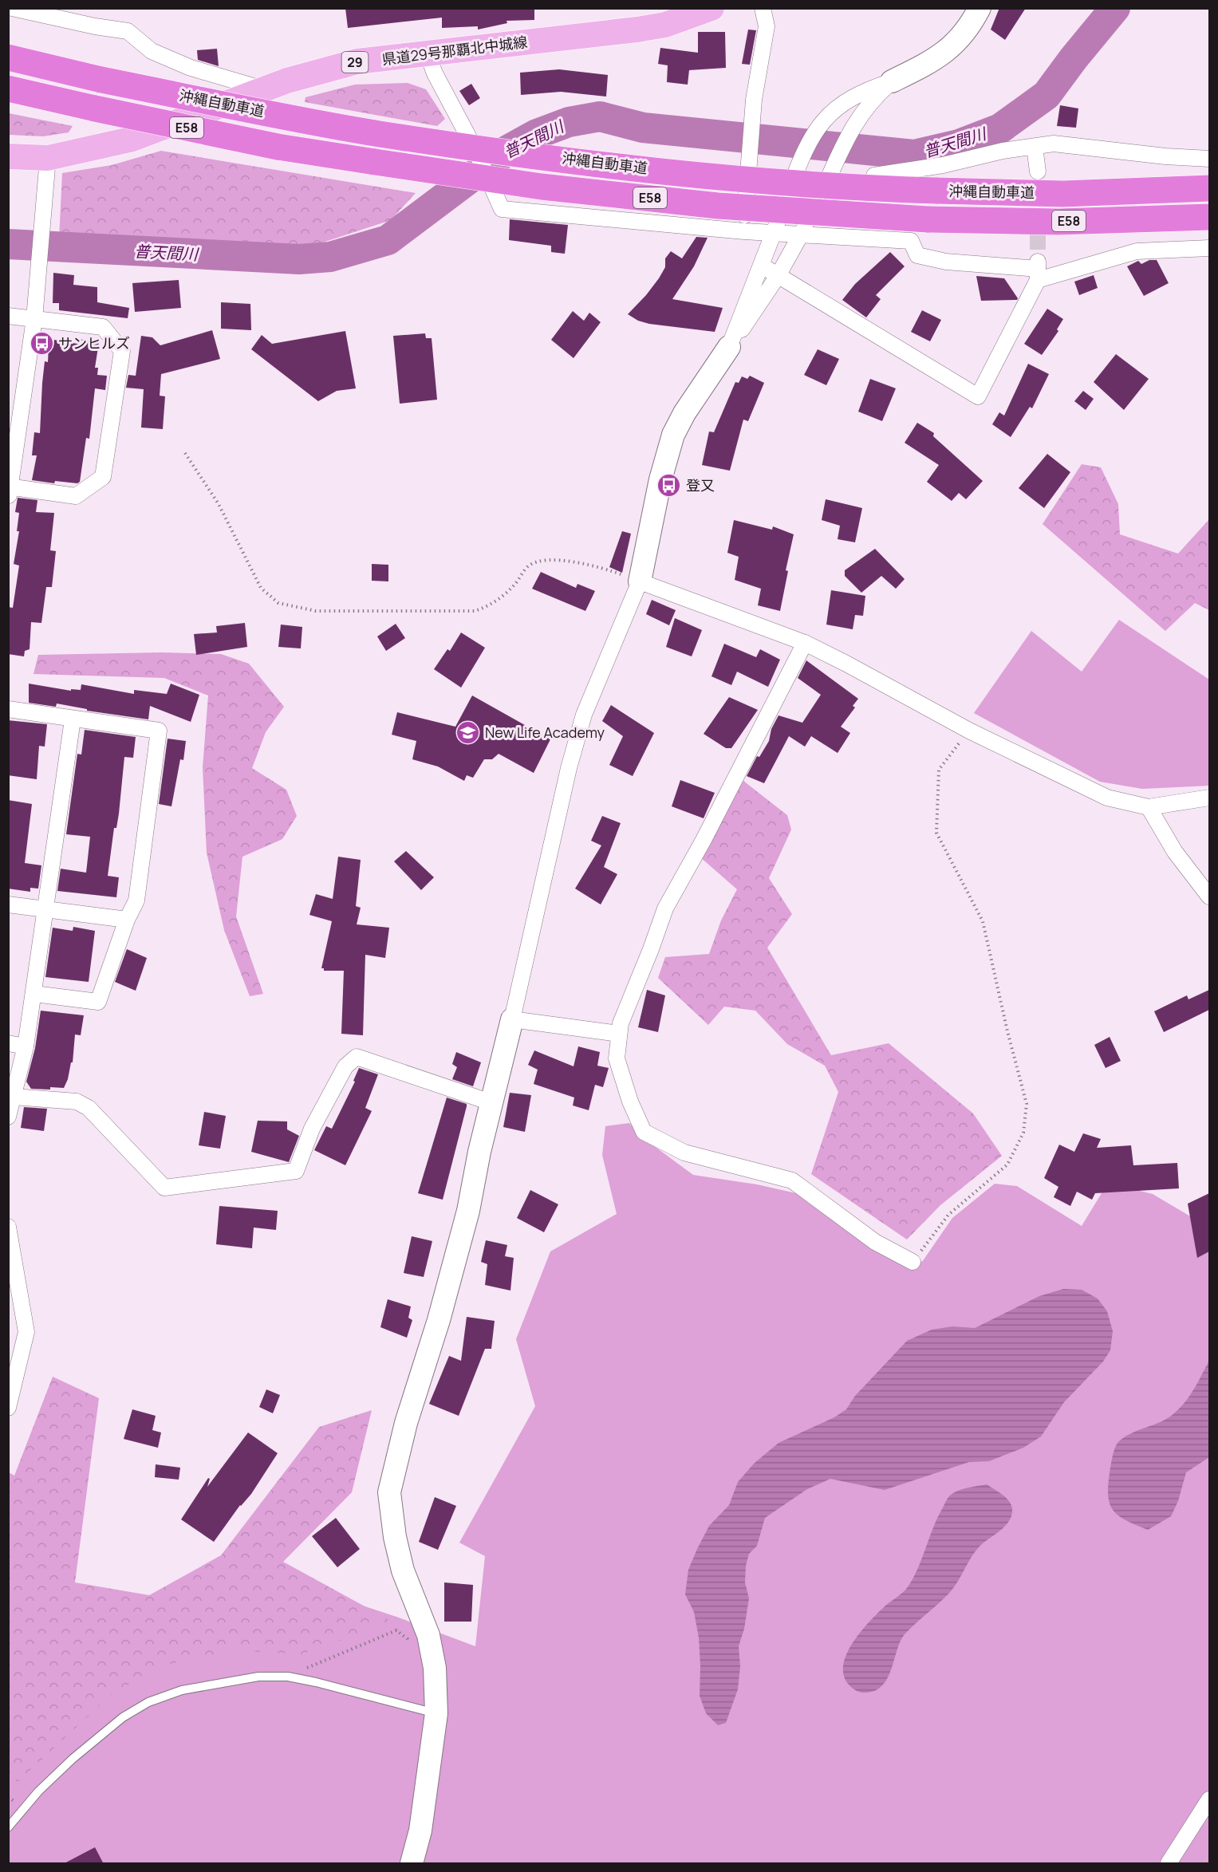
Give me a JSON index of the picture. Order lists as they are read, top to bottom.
{
  "streets": {
    "highway": ["沖縄自動車道", "E58"],
    "main road": ["県道29号那覇北中城線", "29"]
  },
  "water": ["普天間川"],
  "places": {
    "bus stop": ["サンヒルズ", "登又"],
    "school or university": ["New Life Academy"]
  }
}
